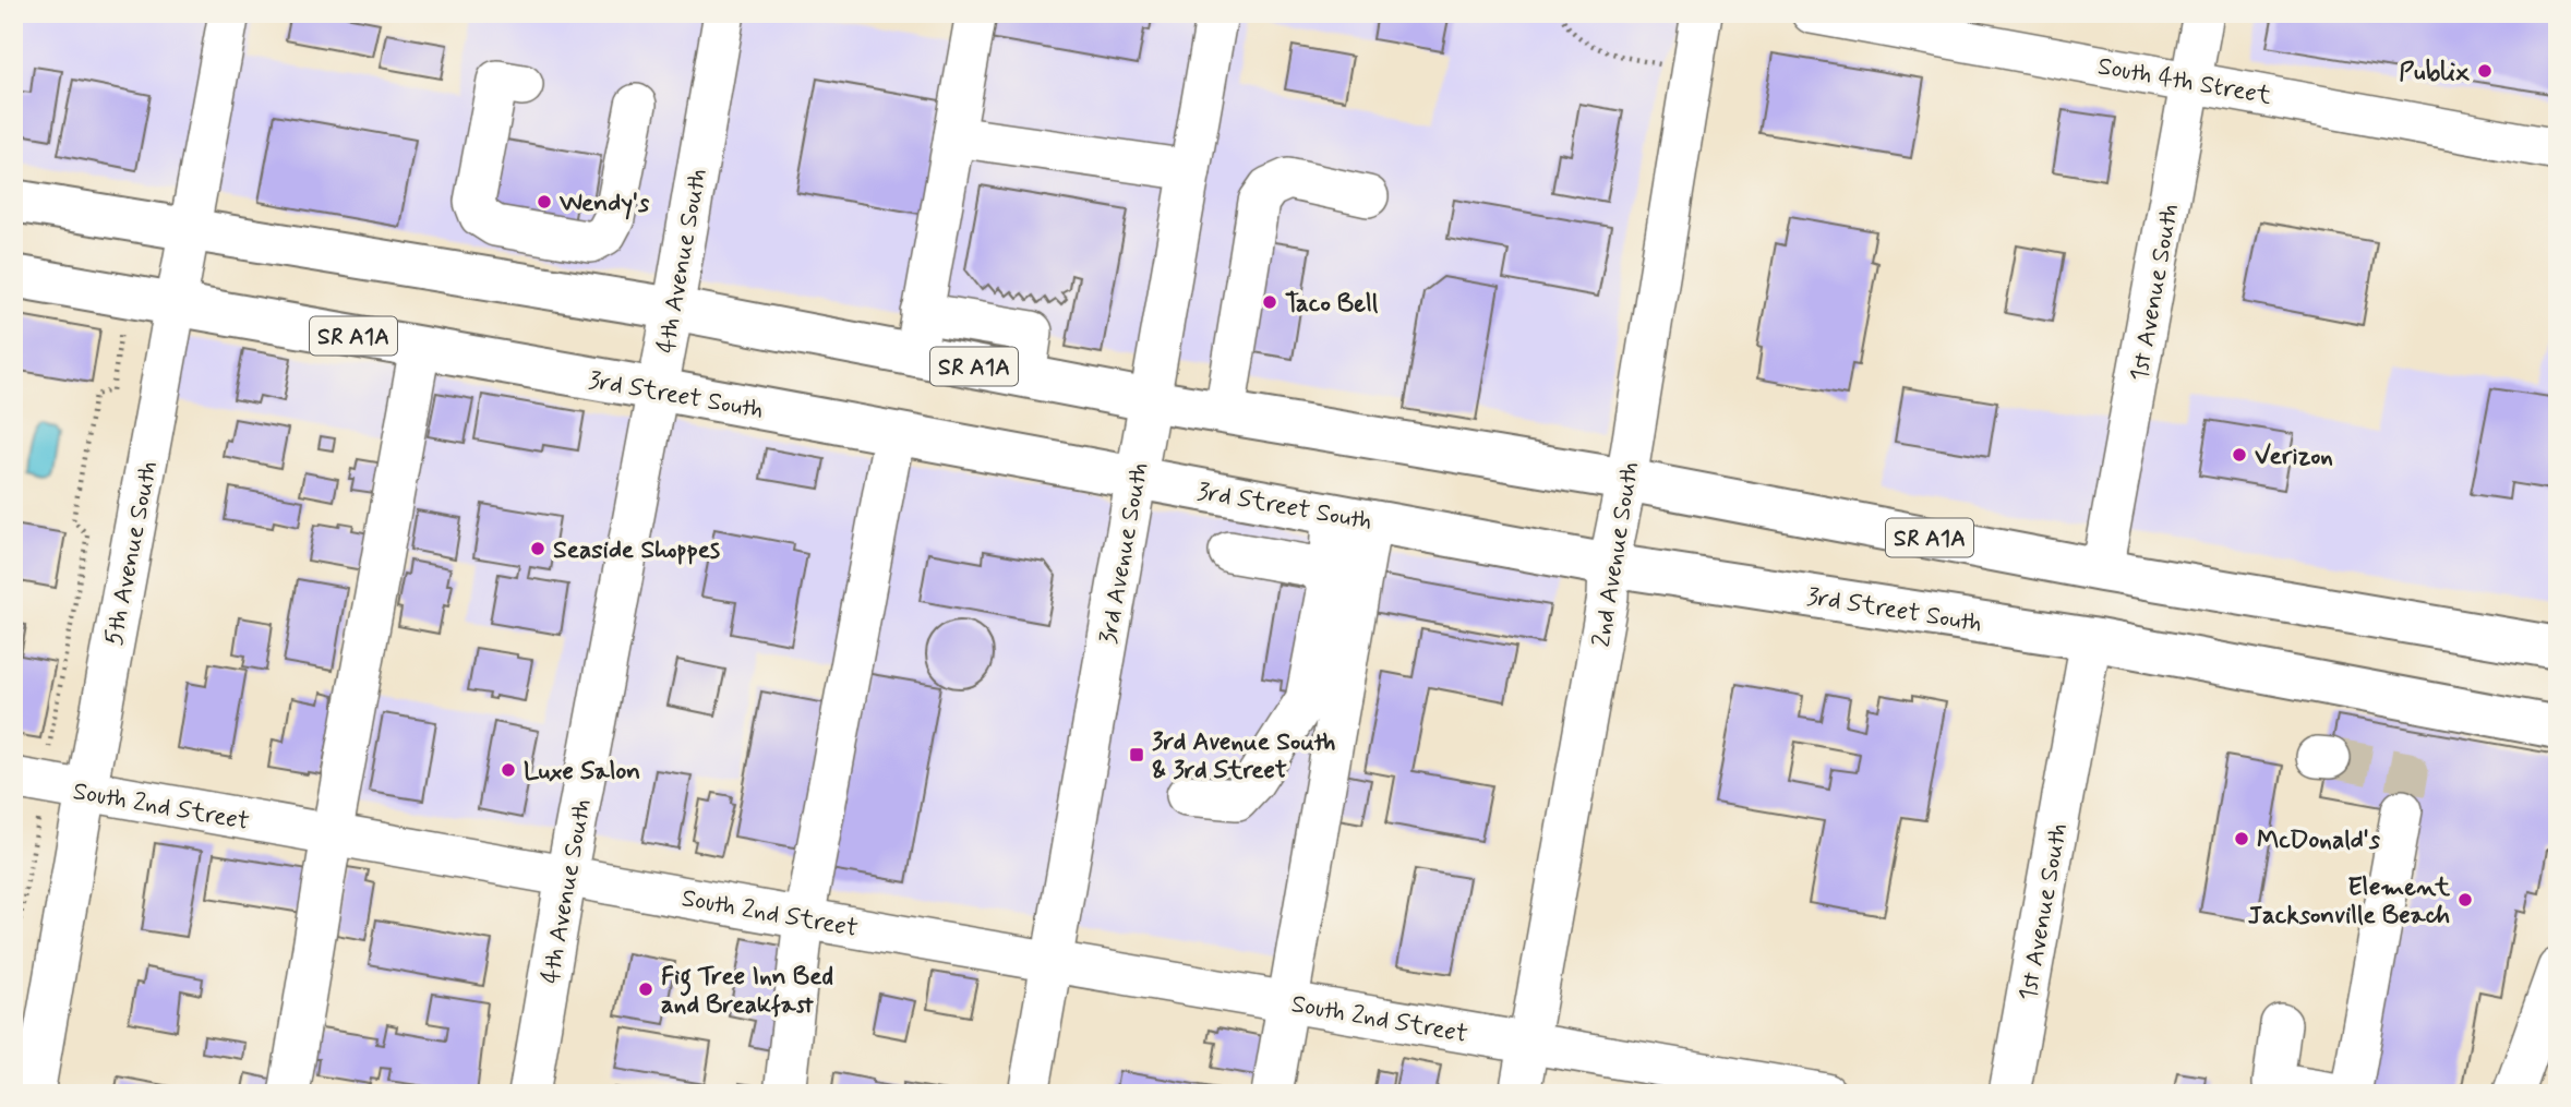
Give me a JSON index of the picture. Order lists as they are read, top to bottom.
{
  "streets": {
    "main road": ["SR A1A", "3rd Street South"],
    "street": [
      "South 4th Street",
      "4th Avenue South",
      "1st Avenue South",
      "5th Avenue South",
      "3rd Avenue South",
      "2nd Avenue South",
      "South 2nd Street"
    ]
  },
  "crossings": [
    ["South 4th Street", "1st Avenue South"],
    ["4th Avenue South", "SR A1A"],
    ["4th Avenue South", "3rd Street South"],
    ["4th Avenue South", "South 2nd Street"],
    ["1st Avenue South", "SR A1A"],
    ["1st Avenue South", "3rd Street South"],
    ["SR A1A", "5th Avenue South"],
    ["SR A1A", "3rd Avenue South"],
    ["SR A1A", "2nd Avenue South"],
    ["3rd Street South", "5th Avenue South"],
    ["3rd Street South", "3rd Avenue South"],
    ["3rd Street South", "2nd Avenue South"],
    ["5th Avenue South", "South 2nd Street"],
    ["3rd Avenue South", "South 2nd Street"],
    ["2nd Avenue South", "South 2nd Street"]
  ],
  "places": {
    "other": [
      "Publix",
      "Wendy's",
      "Taco Bell",
      "Verizon",
      "Seaside Shoppes",
      "Luxe Salon",
      "McDonald's",
      "Element Jacksonville Beach",
      "Fig Tree Inn Bed and Breakfast"
    ],
    "transit": ["3rd Avenue South & 3rd Street"]
  }
}
